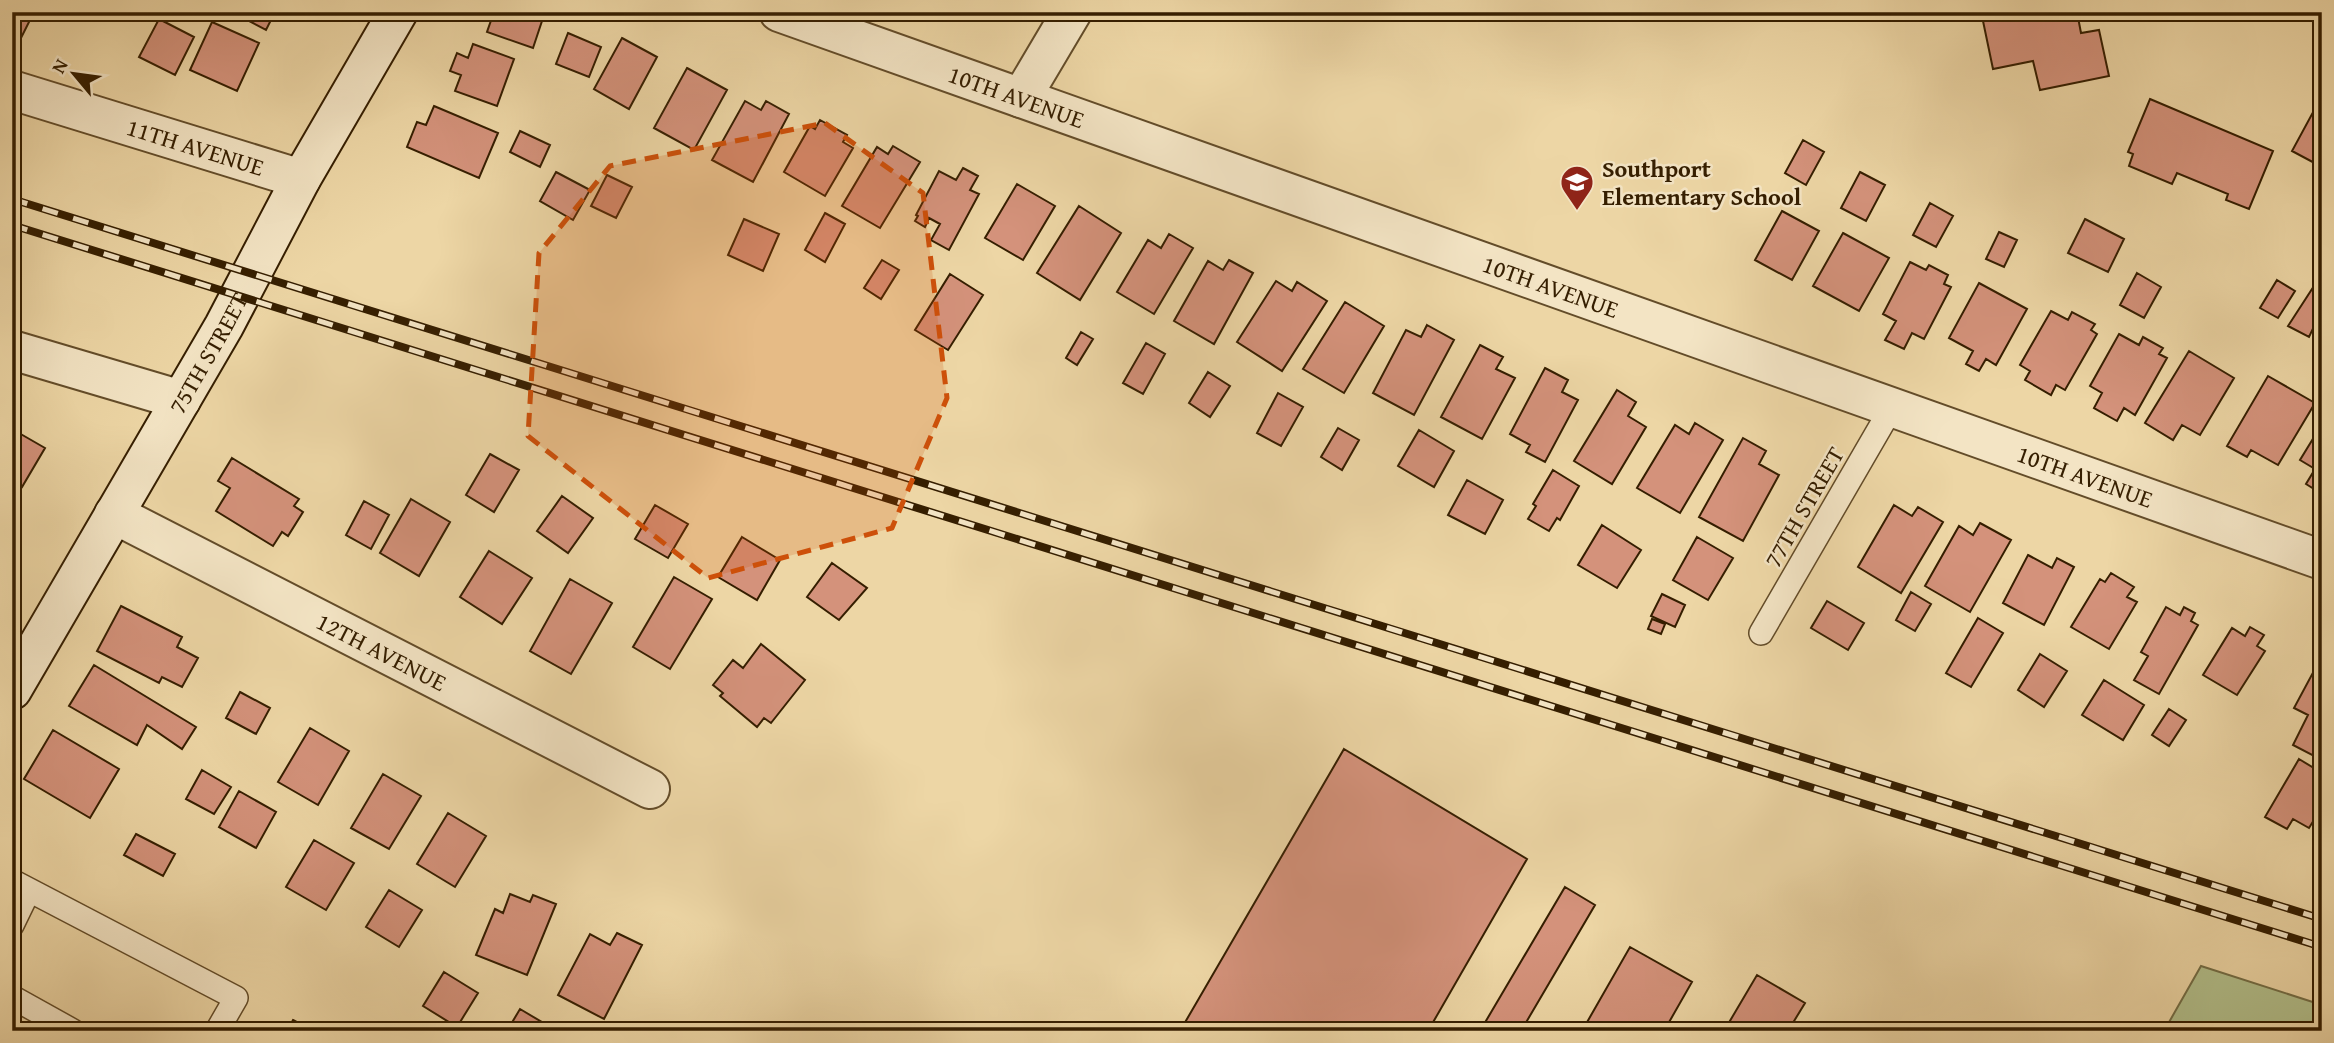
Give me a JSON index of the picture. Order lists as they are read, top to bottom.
{
  "streets": {
    "street": [
      "10TH AVENUE",
      "11TH AVENUE",
      "75TH STREET",
      "12TH AVENUE"
    ],
    "lane": ["77TH STREET"]
  },
  "crossings": [
    ["10TH AVENUE", "77TH STREET"],
    ["11TH AVENUE", "75TH STREET"],
    ["75TH STREET", "12TH AVENUE"]
  ],
  "places": {
    "school or university": ["Southport Elementary School"]
  },
  "north": "top left"
}
